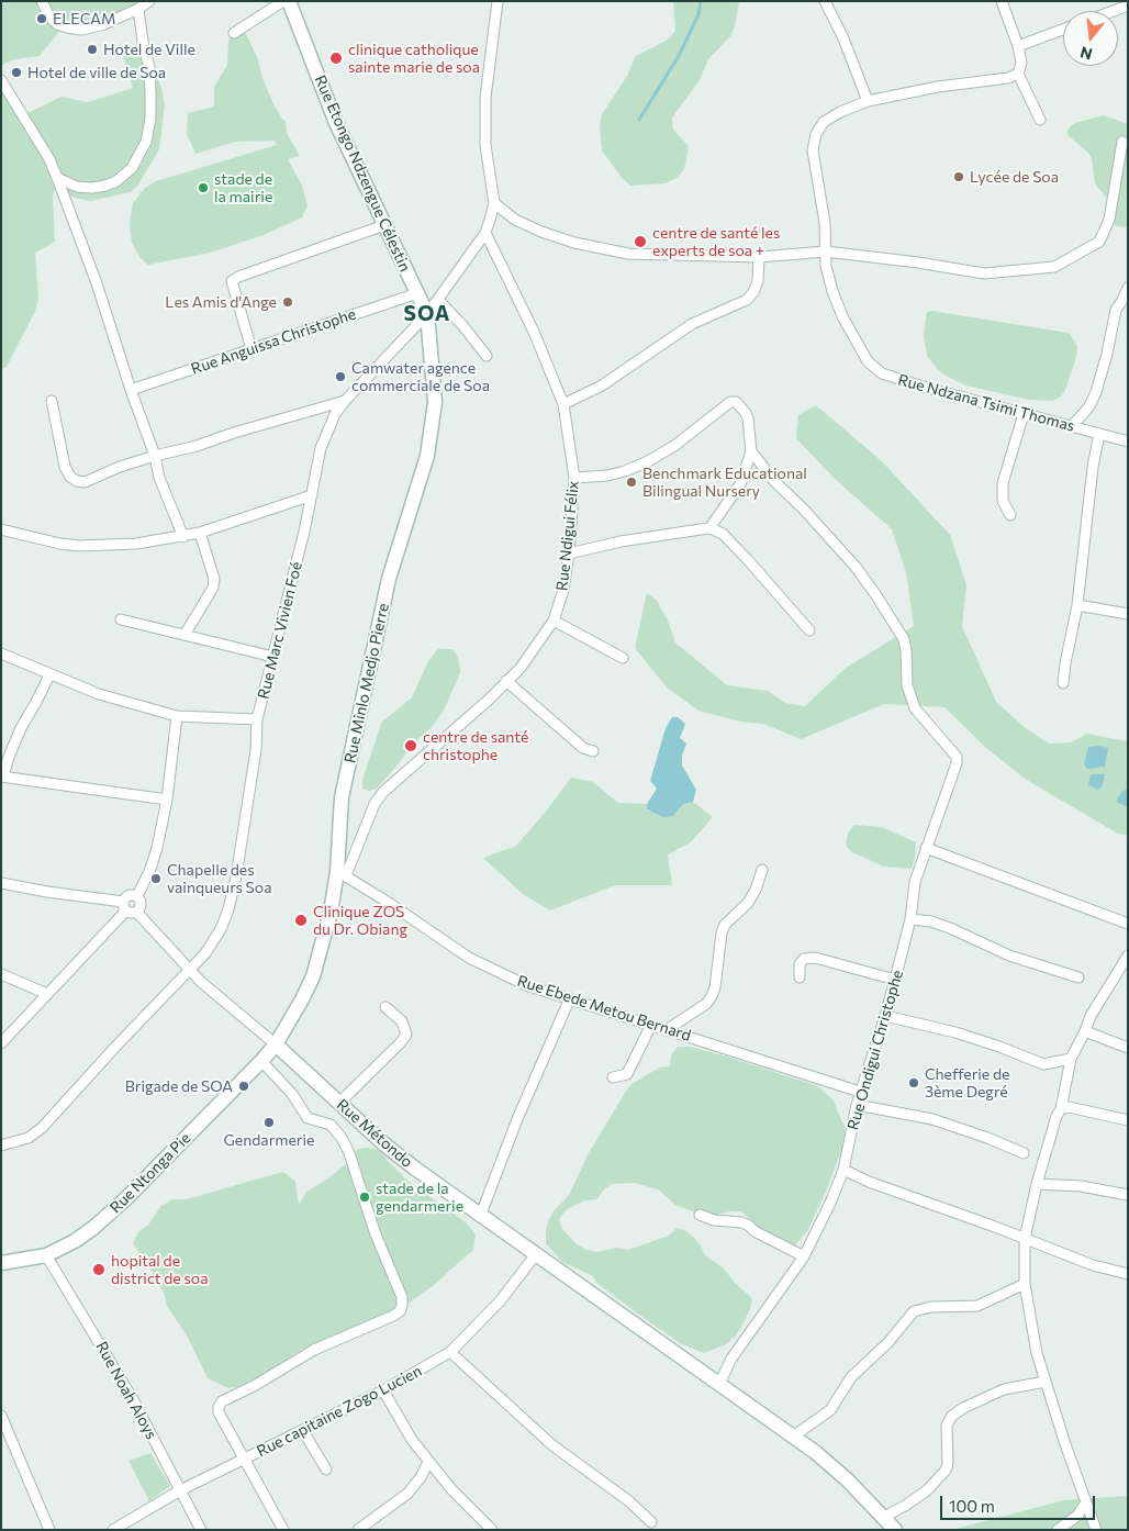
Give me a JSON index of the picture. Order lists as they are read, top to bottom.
{
  "streets": {
    "street": [
      "Rue Etongo Ndzengue Célestin",
      "Rue Anguissa Christophe",
      "Rue Ndzana Tsimi Thomas",
      "Rue Ndigui Félix",
      "Rue Marc Vivien Foé",
      "Rue Minlo Medjo Pierre",
      "Rue Ebede Metou Bernard",
      "Rue Ondigui Christophe",
      "Rue Métondo",
      "Rue Ntonga Pie",
      "Rue Noah Aloys",
      "Rue capitaine Zogo Lucien"
    ]
  },
  "crossings": [
    ["Rue Etongo Ndzengue Célestin", "Rue Anguissa Christophe"],
    ["Rue Etongo Ndzengue Célestin", "Rue Marc Vivien Foé"],
    ["Rue Etongo Ndzengue Célestin", "Rue Minlo Medjo Pierre"],
    ["Rue Ndigui Félix", "Rue Marc Vivien Foé"],
    ["Rue Ndigui Félix", "Rue Minlo Medjo Pierre"],
    ["Rue Ndigui Félix", "Rue Ebede Metou Bernard"],
    ["Rue Marc Vivien Foé", "Rue Minlo Medjo Pierre"],
    ["Rue Minlo Medjo Pierre", "Rue Ebede Metou Bernard"],
    ["Rue Minlo Medjo Pierre", "Rue Métondo"],
    ["Rue Minlo Medjo Pierre", "Rue Ntonga Pie"],
    ["Rue Ebede Metou Bernard", "Rue Ondigui Christophe"],
    ["Rue Ondigui Christophe", "Rue Métondo"],
    ["Rue Métondo", "Rue Ntonga Pie"],
    ["Rue Métondo", "Rue capitaine Zogo Lucien"],
    ["Rue Ntonga Pie", "Rue Noah Aloys"],
    ["Rue Noah Aloys", "Rue capitaine Zogo Lucien"]
  ],
  "districts": ["SOA"],
  "places": [
    "ELECAM",
    "Hotel de Ville",
    "clinique catholique sainte marie de soa",
    "Hotel de ville de Soa",
    "Lycée de Soa",
    "stade de la mairie",
    "centre de santé les experts de soa +",
    "Les Amis d'Ange",
    "Camwater agence commerciale de Soa",
    "Benchmark Educational Bilingual Nursery",
    "centre de santé christophe",
    "Chapelle des vainqueurs Soa",
    "Clinique ZOS du Dr. Obiang",
    "Chefferie de 3ème Degré",
    "Brigade de SOA",
    "Gendarmerie",
    "stade de la gendarmerie",
    "hopital de district de soa"
  ],
  "scale_bar": "100 m",
  "north": "bottom"
}
